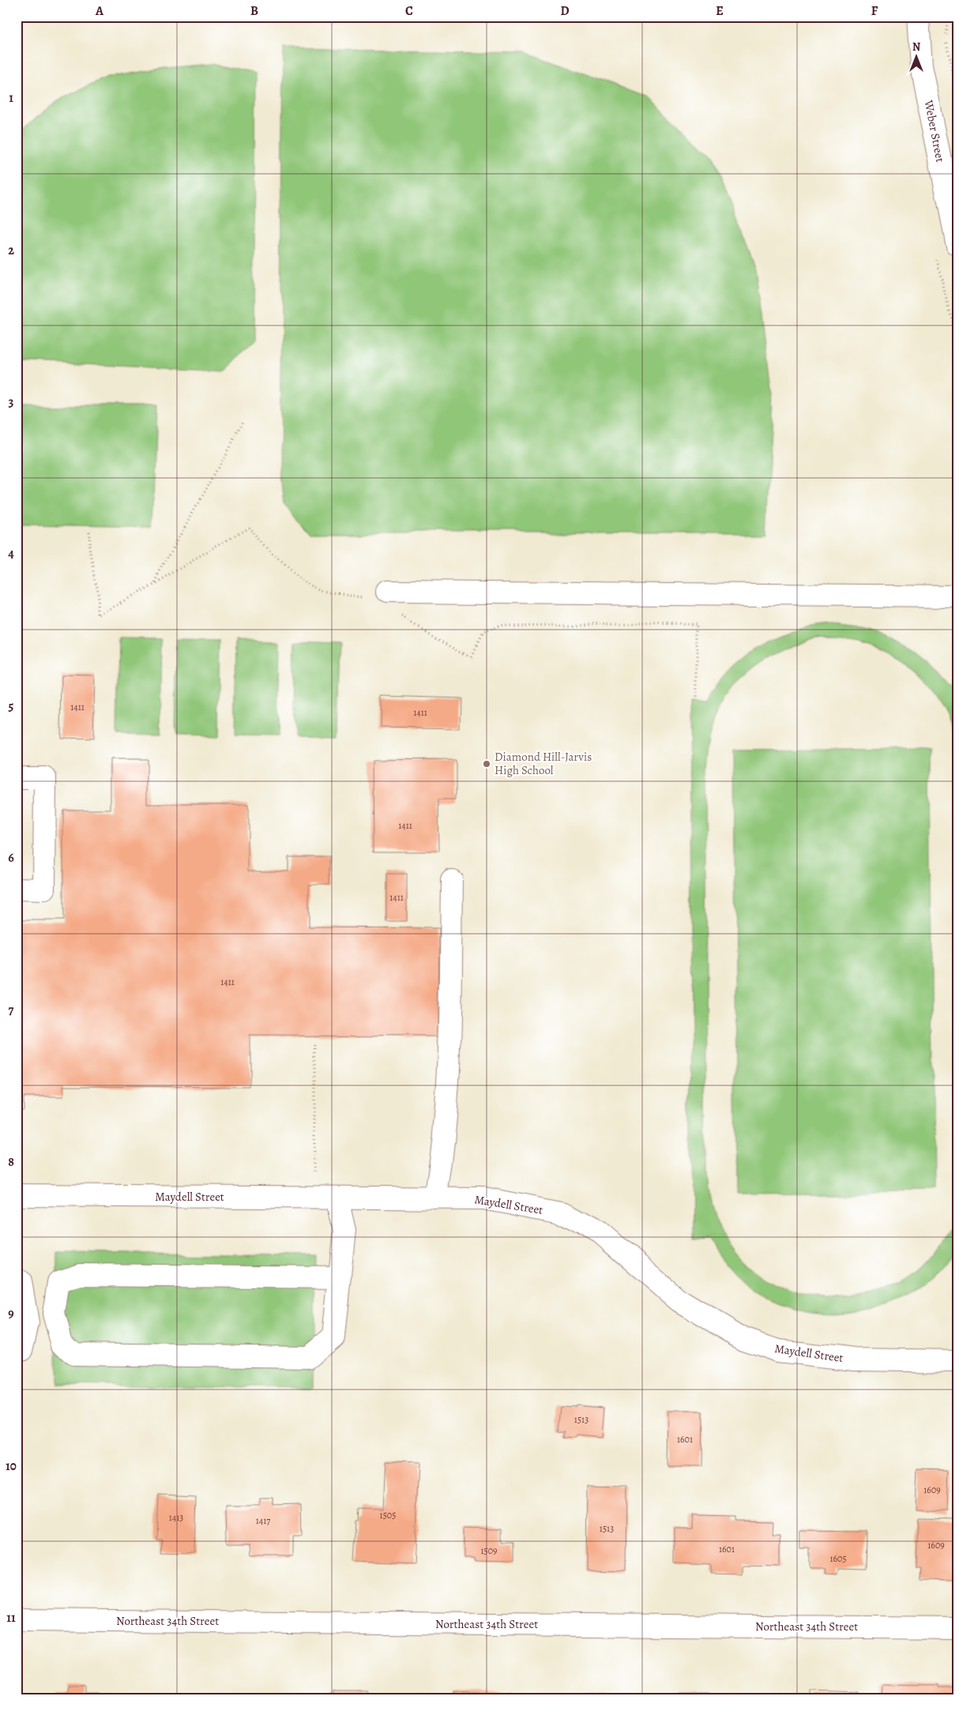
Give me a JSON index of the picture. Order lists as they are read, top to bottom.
{
  "streets": {
    "street": ["Weber Street", "Maydell Street", "Northeast 34th Street"]
  },
  "places": ["Diamond Hill-Jarvis High School"],
  "house_numbers": [
    "1411",
    "1411",
    "1411",
    "1411",
    "1411",
    "1513",
    "1601",
    "1609",
    "1505",
    "1413",
    "1417",
    "1513",
    "1609",
    "1601",
    "1509",
    "1605"
  ],
  "north": "top",
  "grid": {
    "columns": [
      "A",
      "B",
      "C",
      "D",
      "E",
      "F"
    ],
    "rows": [
      "1",
      "2",
      "3",
      "4",
      "5",
      "6",
      "7",
      "8",
      "9",
      "10",
      "11"
    ]
  }
}
